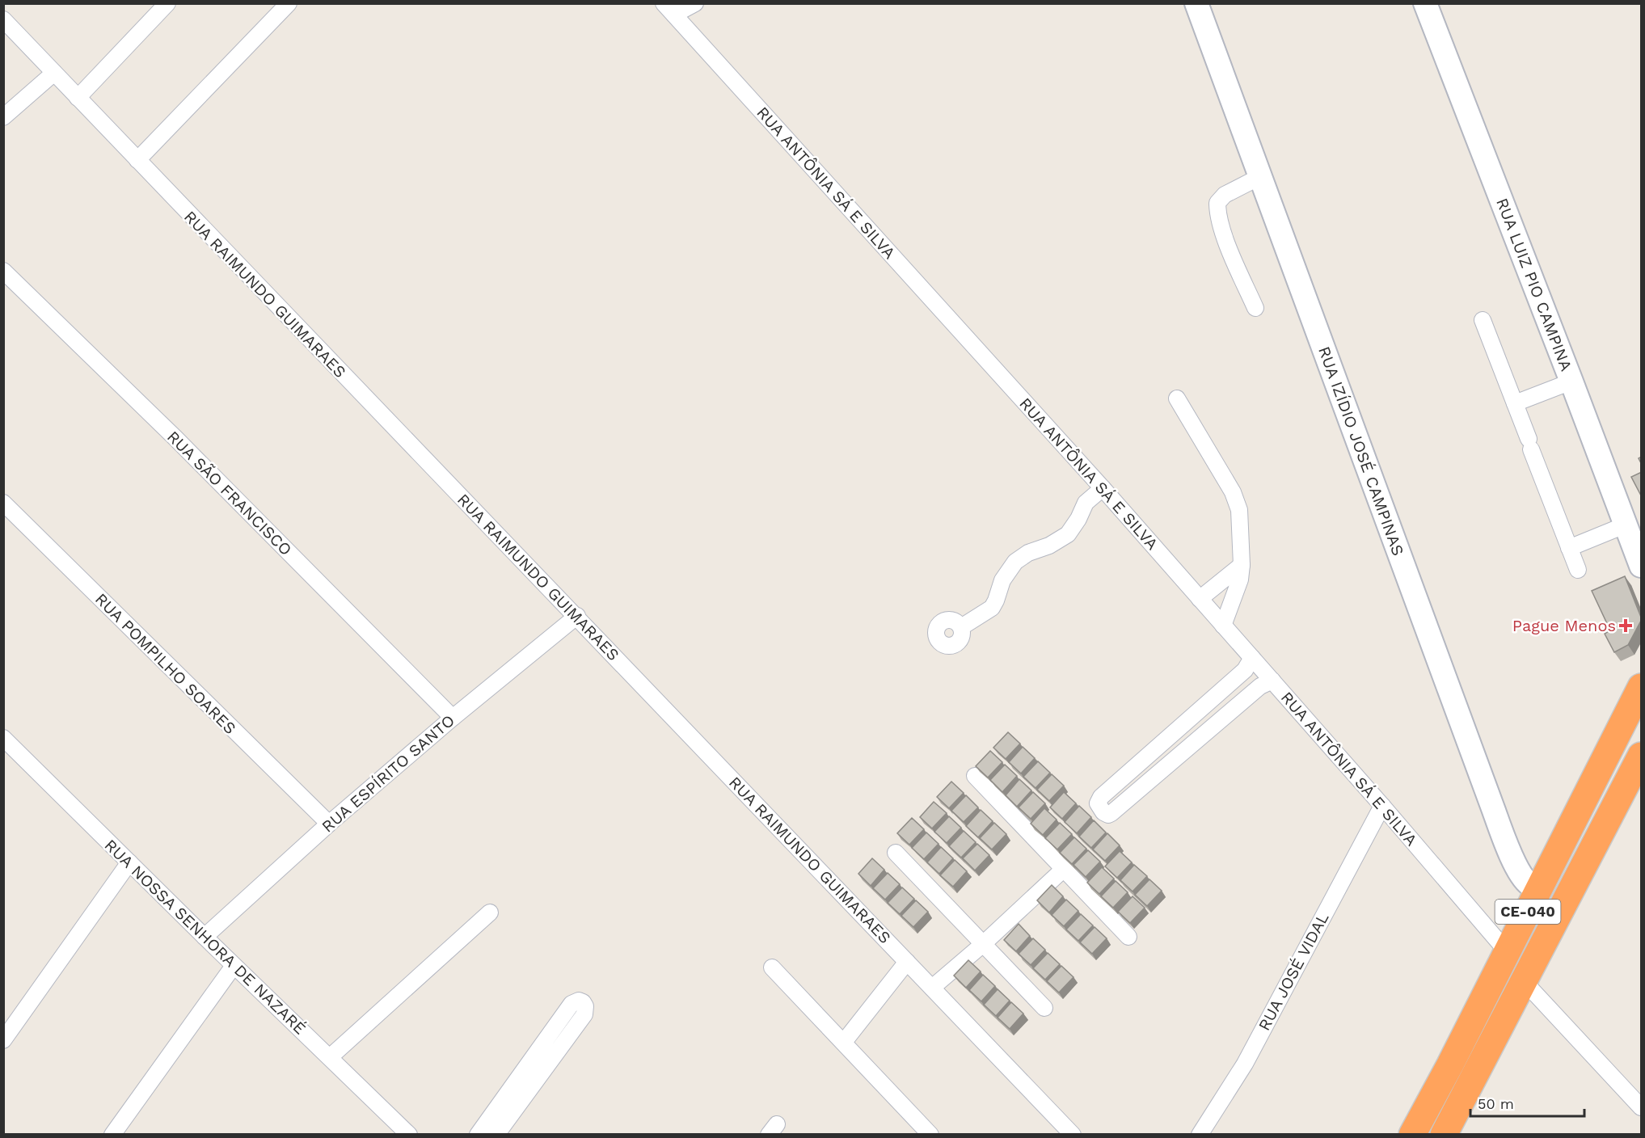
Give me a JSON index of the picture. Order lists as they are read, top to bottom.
{
  "streets": {
    "highway": ["CE-040"],
    "street": [
      "RUA ANTÔNIA SÁ E SILVA",
      "RUA LUIZ PIO CAMPINA",
      "RUA RAIMUNDO GUIMARAES",
      "RUA IZÍDIO JOSÉ CAMPINAS",
      "RUA SÃO FRANCISCO",
      "RUA POMPILHO SOARES",
      "RUA ESPÍRITO SANTO",
      "RUA NOSSA SENHORA DE NAZARÉ",
      "RUA JOSÉ VIDAL"
    ]
  },
  "crossings": [
    ["RUA ANTÔNIA SÁ E SILVA", "CE-040"],
    ["RUA ANTÔNIA SÁ E SILVA", "RUA JOSÉ VIDAL"],
    ["RUA RAIMUNDO GUIMARAES", "RUA ESPÍRITO SANTO"],
    ["RUA IZÍDIO JOSÉ CAMPINAS", "CE-040"],
    ["RUA SÃO FRANCISCO", "RUA ESPÍRITO SANTO"],
    ["RUA POMPILHO SOARES", "RUA ESPÍRITO SANTO"],
    ["RUA ESPÍRITO SANTO", "RUA NOSSA SENHORA DE NAZARÉ"]
  ],
  "places": {
    "health": ["Pague Menos"]
  },
  "scale_bar": "50 m"
}
